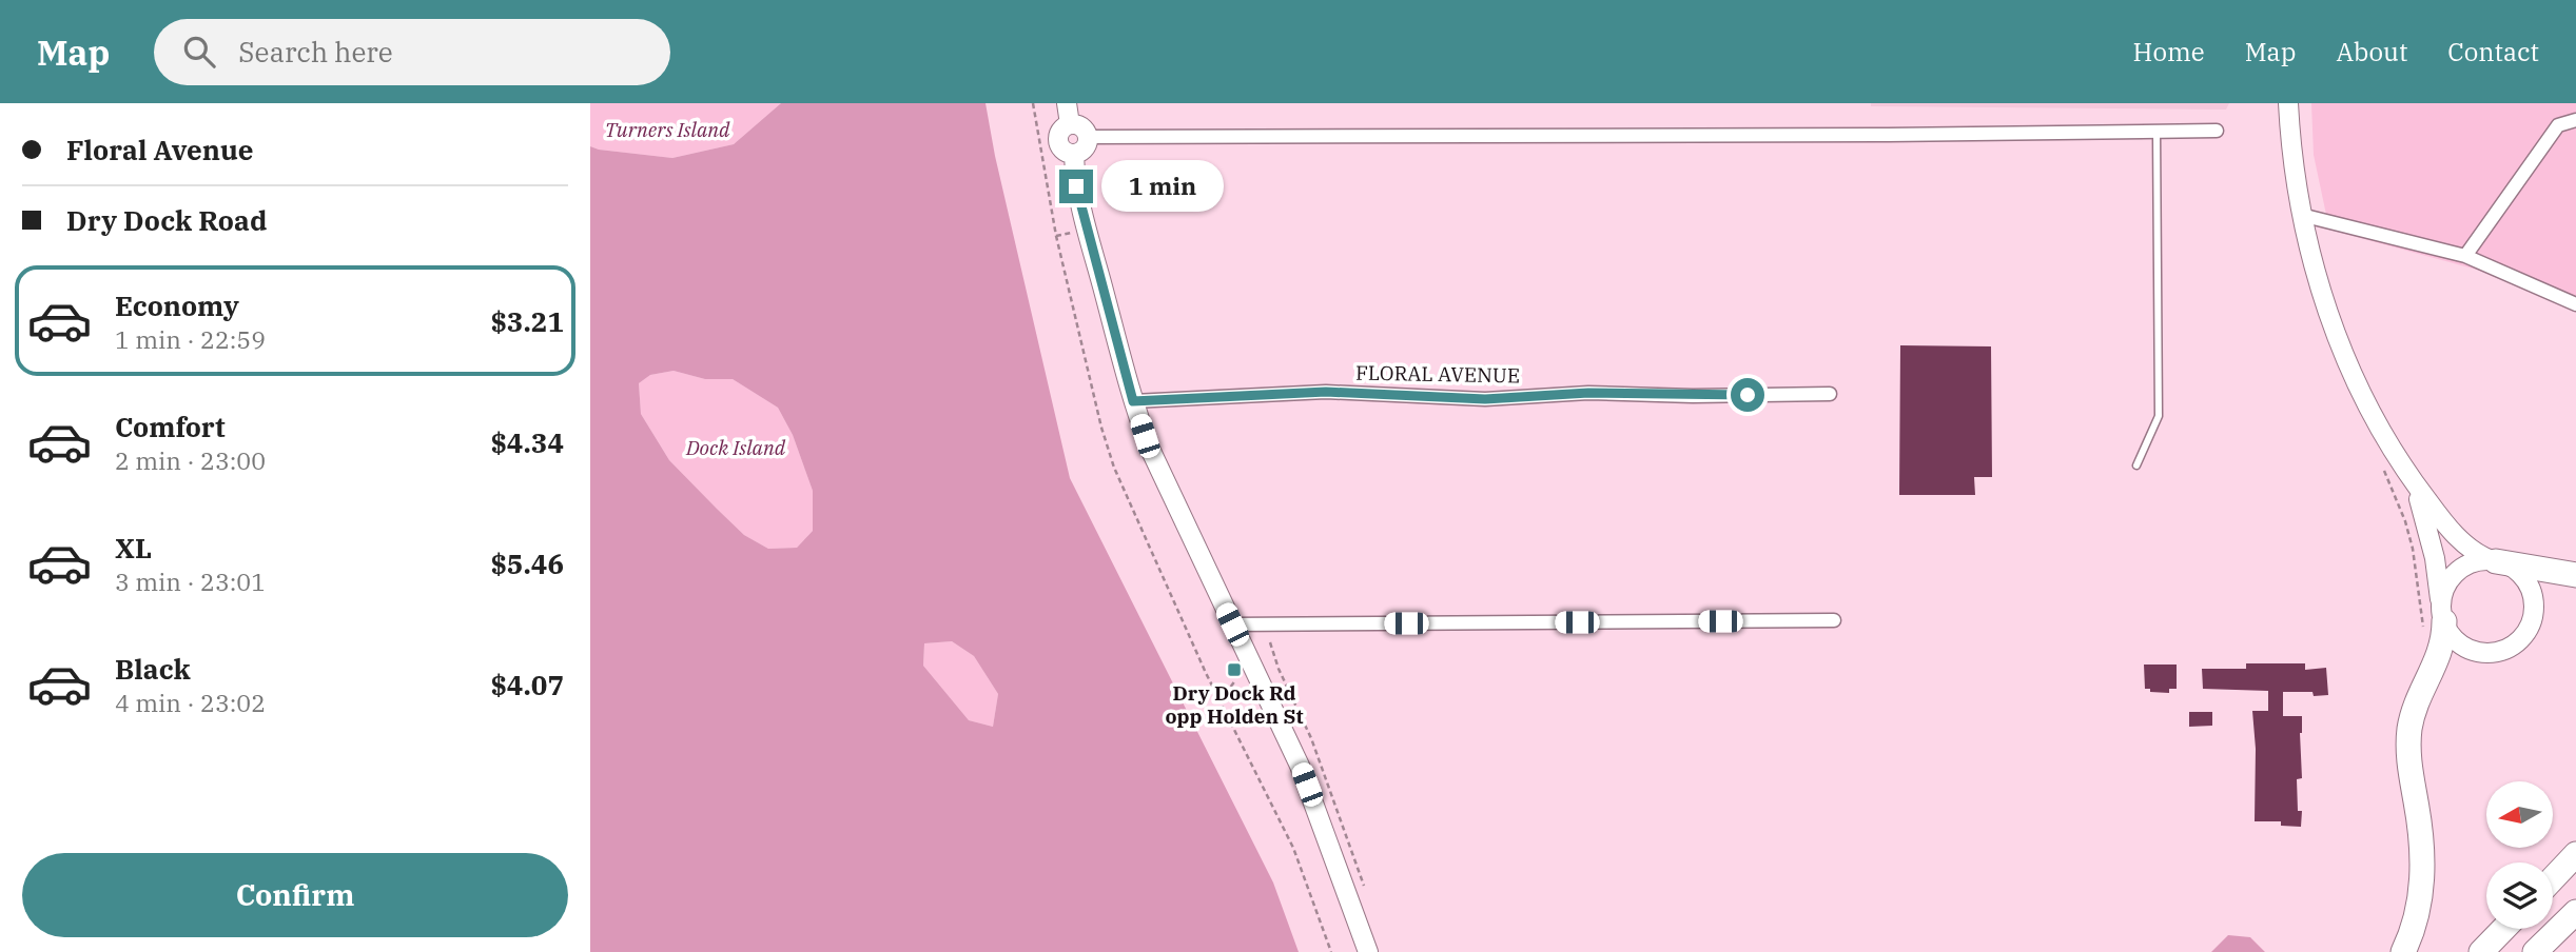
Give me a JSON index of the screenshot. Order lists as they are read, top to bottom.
{
  "streets": {
    "street": ["FLORAL AVENUE"]
  },
  "parks": ["Turners Island", "Dock Island"],
  "places": {
    "transit": ["Dry Dock Rd opp Holden St"]
  },
  "north": "left",
  "page": {
    "header": "Map",
    "search": "Search here",
    "nav": [
      "Home",
      "Map",
      "About",
      "Contact"
    ],
    "banner": ["Floral Avenue", "Dry Dock Road"],
    "bubble": "1 min",
    "list": [
      {
        "name": "Economy",
        "note": "1 min · 22:59",
        "value": "$3.21"
      },
      {
        "name": "Comfort",
        "note": "2 min · 23:00",
        "value": "$4.34"
      },
      {
        "name": "XL",
        "note": "3 min · 23:01",
        "value": "$5.46"
      },
      {
        "name": "Black",
        "note": "4 min · 23:02",
        "value": "$4.07"
      }
    ],
    "buttons": "Confirm"
  }
}
